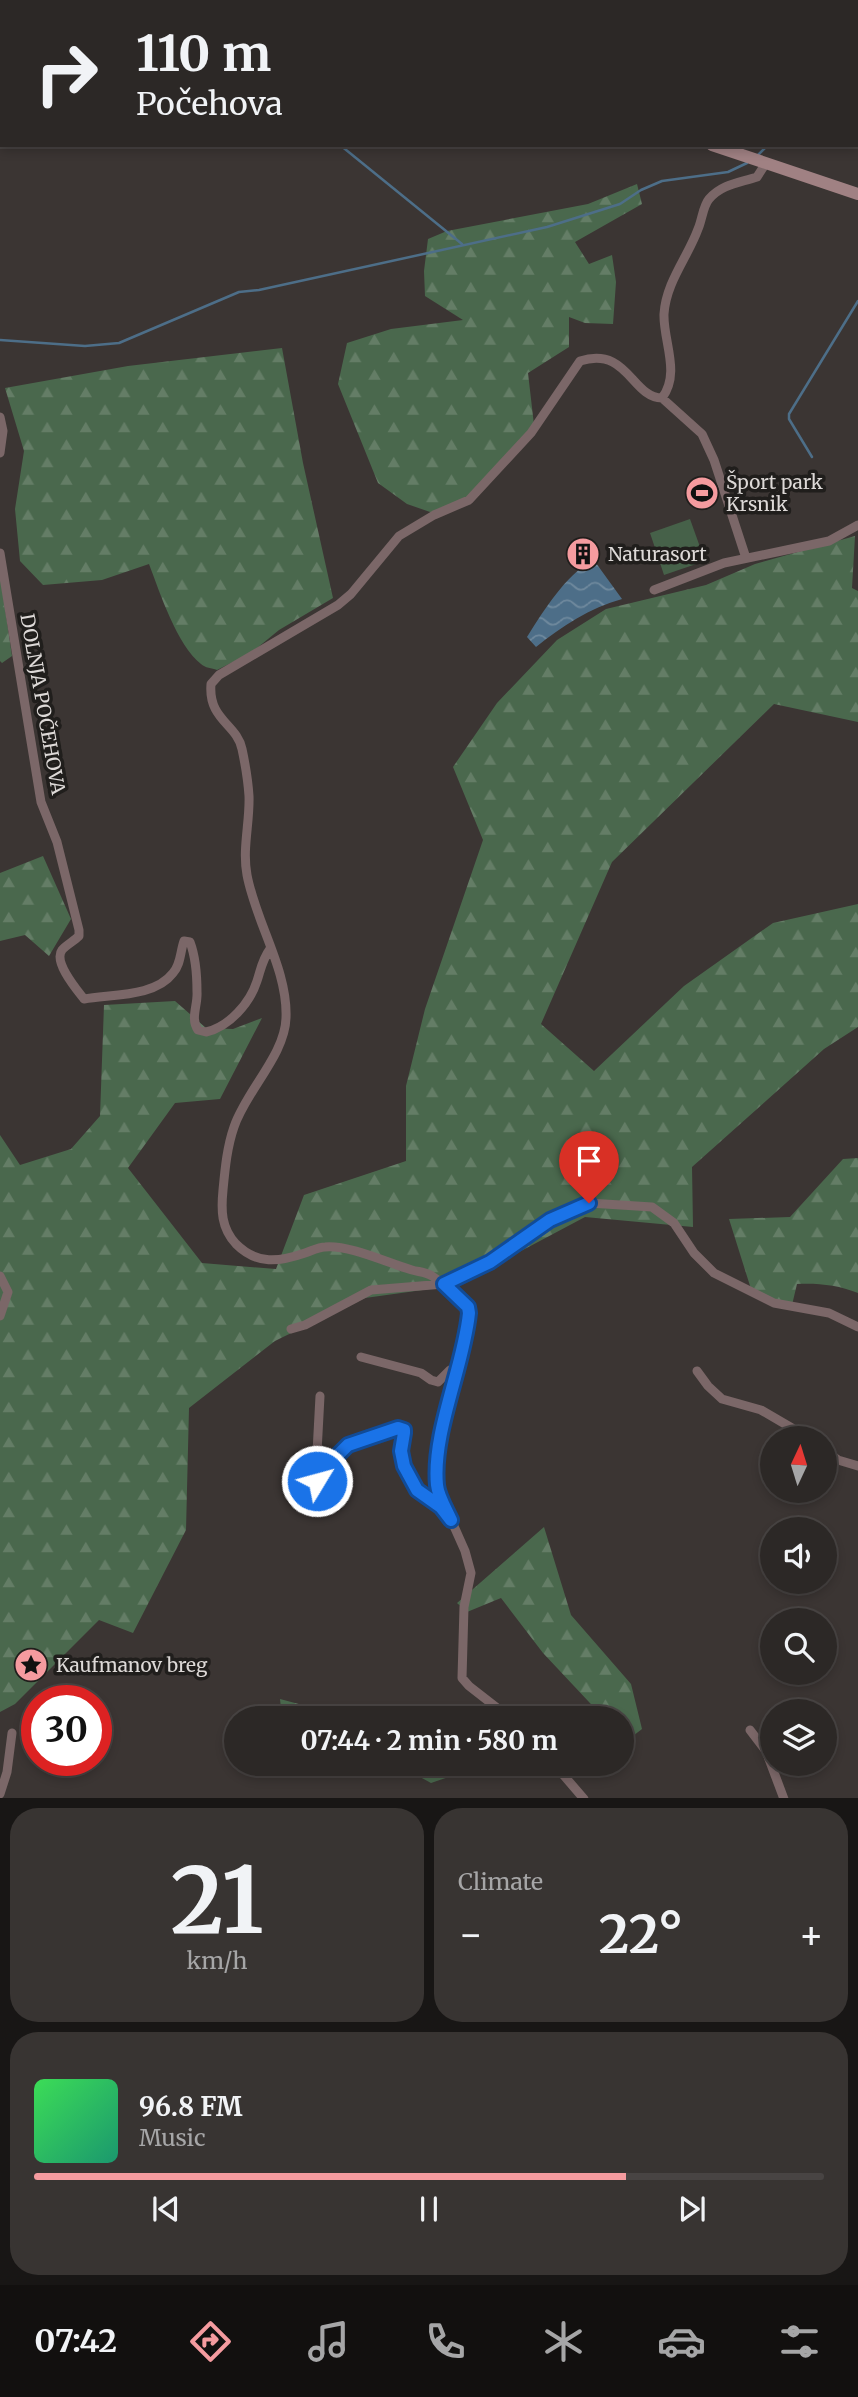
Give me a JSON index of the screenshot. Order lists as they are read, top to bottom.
{
  "streets": {
    "street": ["DOLNJA POČEHOVA"]
  },
  "places": {
    "sports": ["Šport park Krsnik"],
    "building": ["Naturasort"],
    "place": ["Kaufmanov breg"]
  },
  "north": "top",
  "page": {
    "turn": ["110 m", "Počehova"],
    "limit": "30",
    "trip": "07:44 · 2 min · 580 m",
    "tile": [
      ["21", "km/h"],
      "Climate"
    ],
    "heat": ["−", "22°", "+"],
    "song": ["96.8 FM", "Music"],
    "tabs": "07:42"
  }
}
